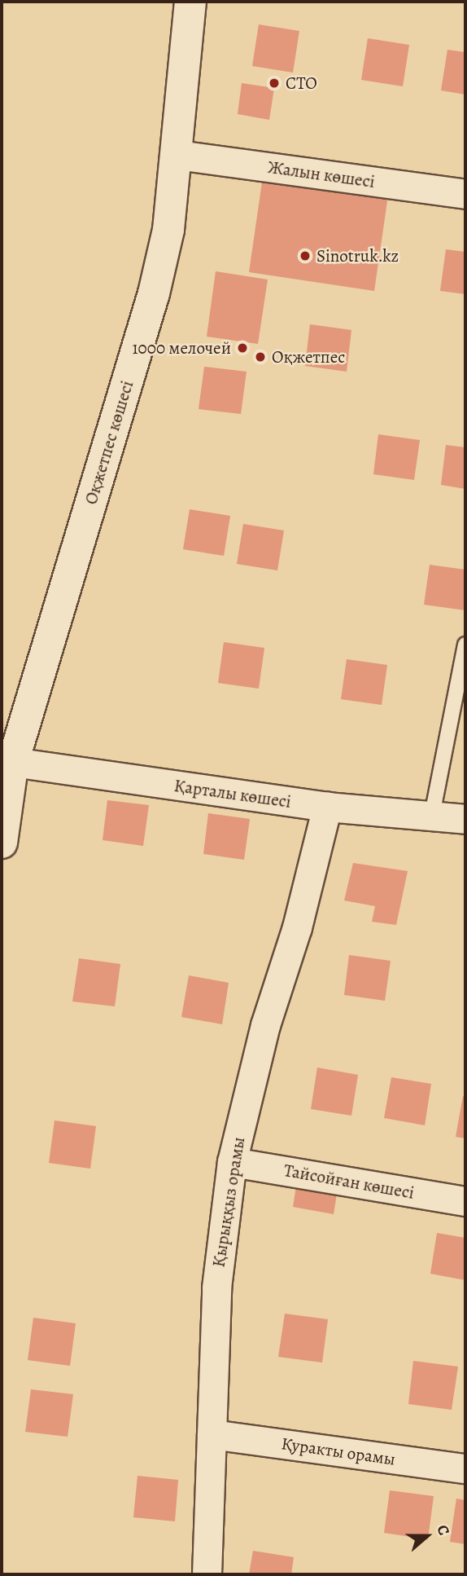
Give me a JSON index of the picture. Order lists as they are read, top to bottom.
{
  "streets": {
    "street": [
      "Жалын көшесі",
      "Оқжетпес көшесі",
      "Қарталы көшесі",
      "Тайсойған көшесі",
      "Қырыққыз орамы",
      "Қуракты орамы"
    ]
  },
  "crossings": [
    ["Жалын көшесі", "Оқжетпес көшесі"],
    ["Оқжетпес көшесі", "Қарталы көшесі"],
    ["Қарталы көшесі", "Қырыққыз орамы"],
    ["Тайсойған көшесі", "Қырыққыз орамы"],
    ["Қырыққыз орамы", "Қуракты орамы"]
  ],
  "places": [
    "СТО",
    "Sinotruk.kz",
    "1000 мелочей",
    "Оқжетпес"
  ],
  "north": "right"
}
